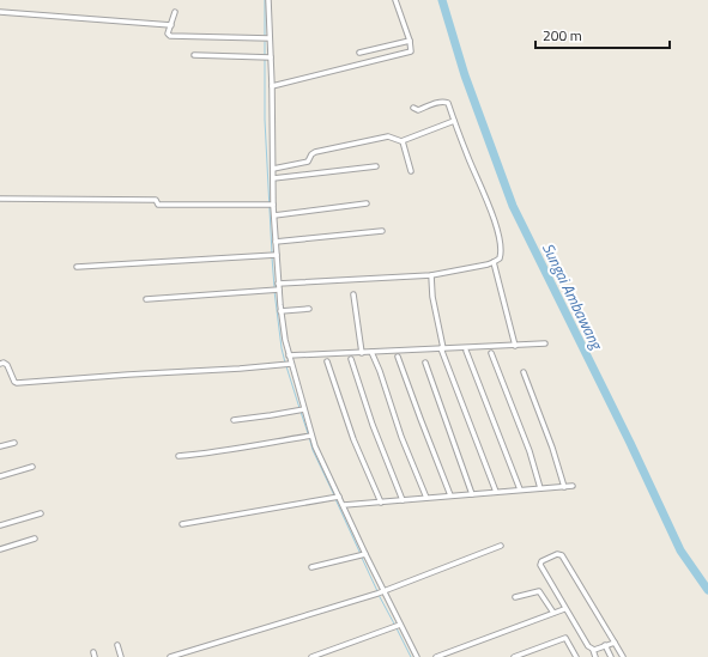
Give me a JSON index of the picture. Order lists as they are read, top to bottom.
{
  "water": ["Sungai Ambawang"],
  "scale_bar": "200 m"
}
